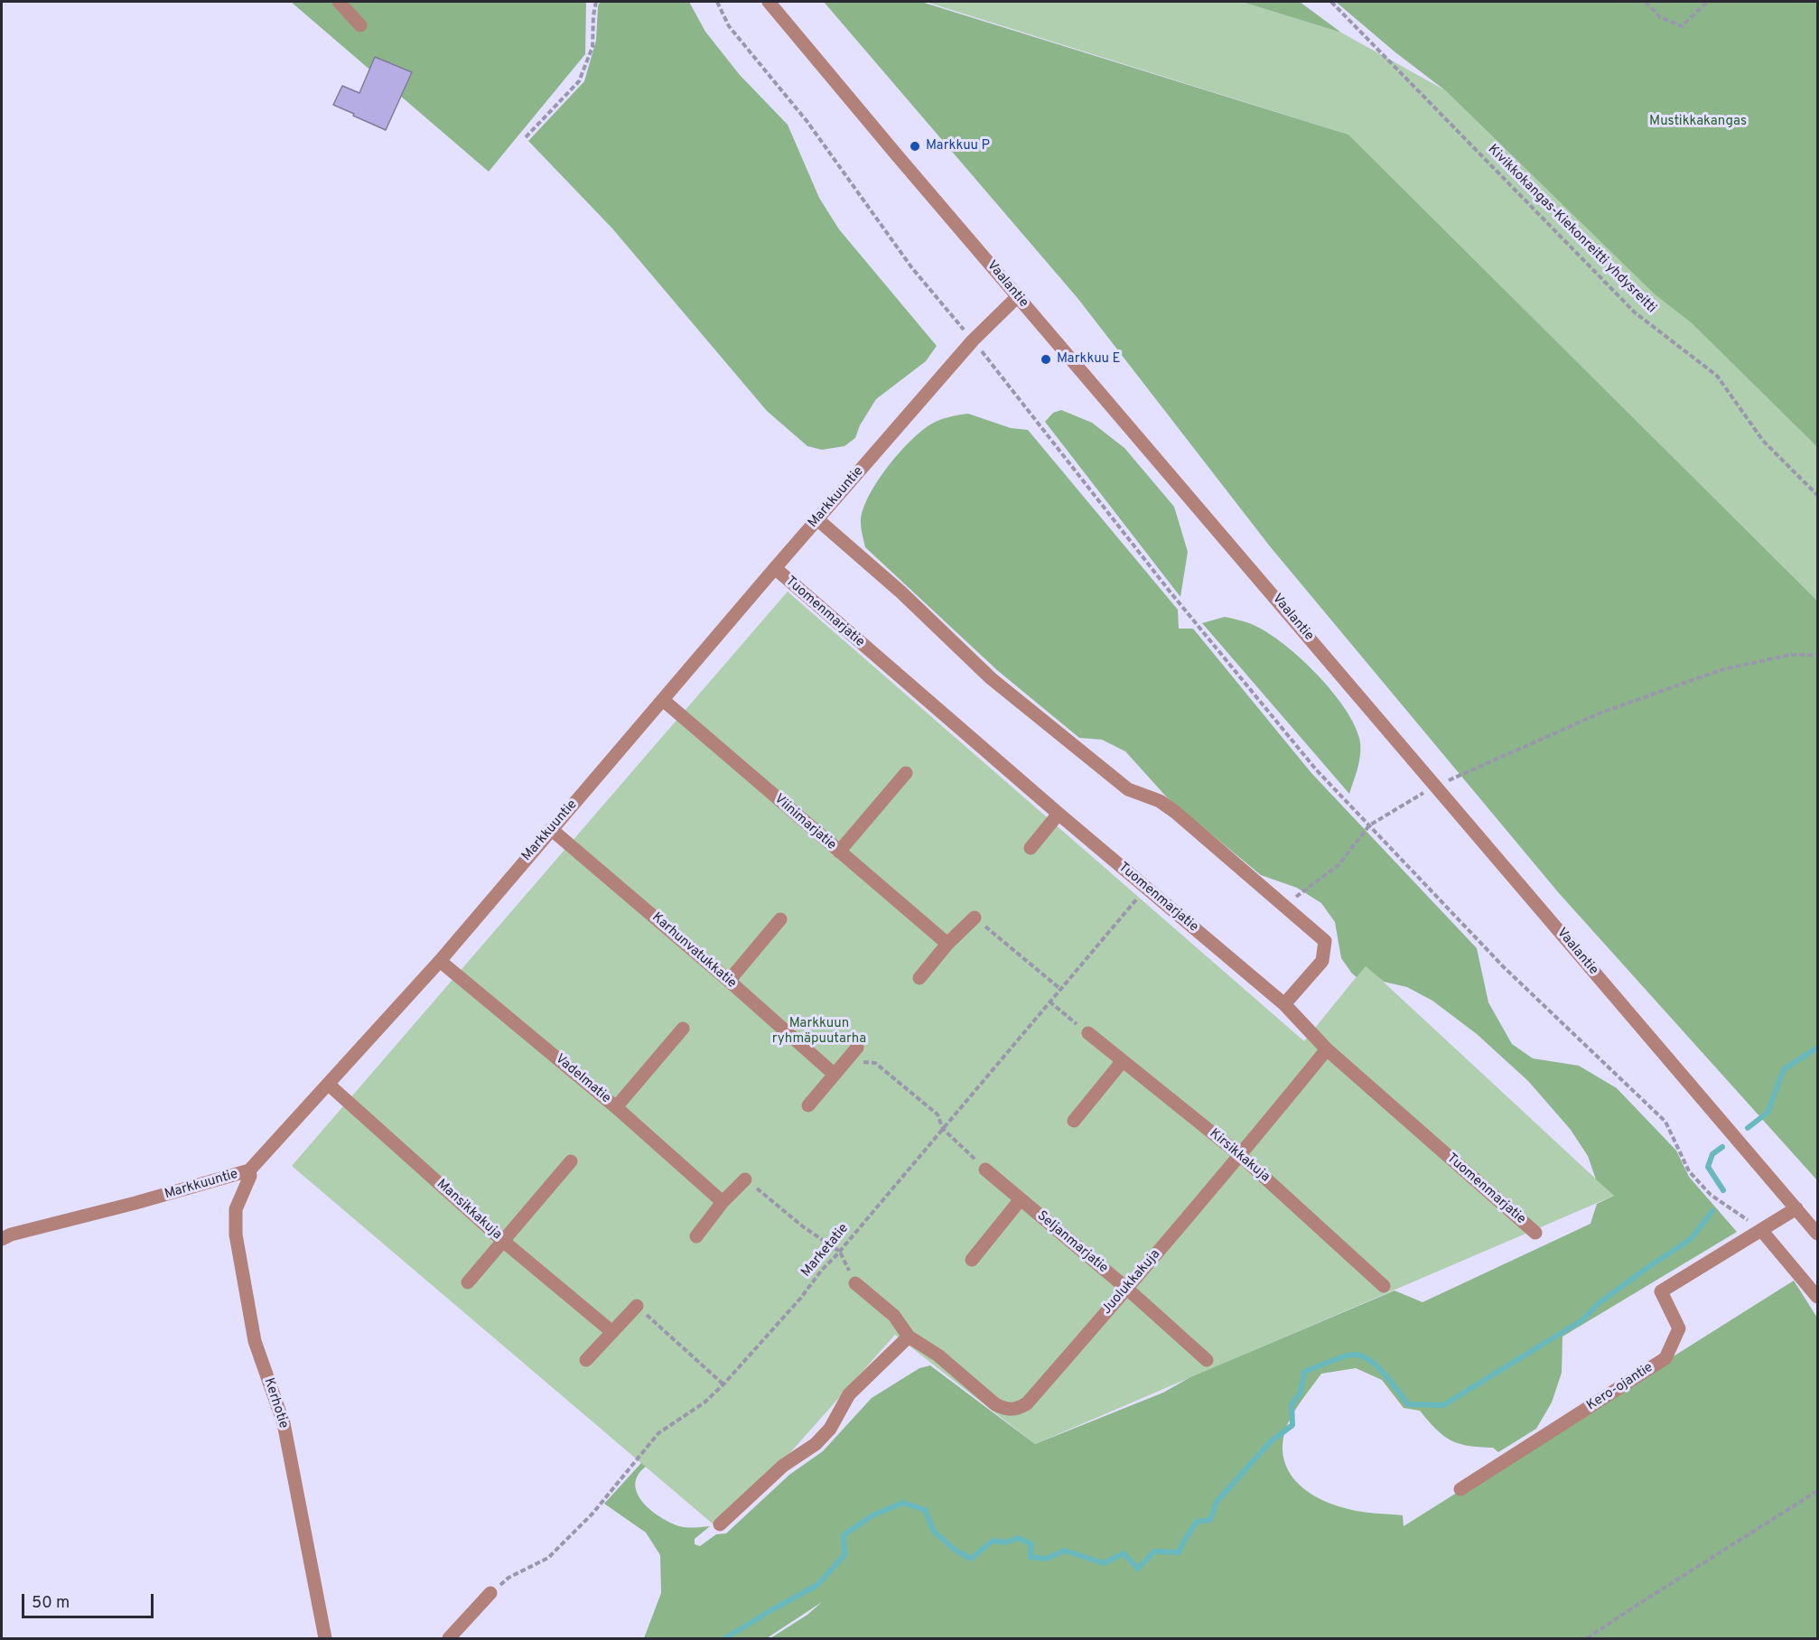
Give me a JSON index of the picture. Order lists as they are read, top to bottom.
{
  "streets": {
    "street": [
      "Vaalantie",
      "Markkuuntie",
      "Tuomenmarjatie",
      "Viinimarjatie",
      "Karhunvatukkatie",
      "Vadelmatie",
      "Kirsikkakuja",
      "Mansikkakuja",
      "Seljanmarjatie",
      "Juolukkakuja",
      "Kero-ojantie",
      "Kerhotie"
    ],
    "path": ["Kivikkokangas-Kiekonreitti yhdysreitti", "Marketatie"]
  },
  "crossings": [
    ["Vaalantie", "Markkuuntie"],
    ["Vaalantie", "Kero-ojantie"],
    ["Markkuuntie", "Tuomenmarjatie"],
    ["Markkuuntie", "Viinimarjatie"],
    ["Markkuuntie", "Karhunvatukkatie"],
    ["Markkuuntie", "Vadelmatie"],
    ["Markkuuntie", "Mansikkakuja"],
    ["Markkuuntie", "Kerhotie"],
    ["Tuomenmarjatie", "Marketatie"],
    ["Tuomenmarjatie", "Juolukkakuja"],
    ["Kirsikkakuja", "Juolukkakuja"],
    ["Seljanmarjatie", "Juolukkakuja"]
  ],
  "parks": ["Mustikkakangas", "Markkuun ryhmäpuutarha"],
  "places": ["Markkuu P", "Markkuu E"],
  "scale_bar": "50 m"
}
